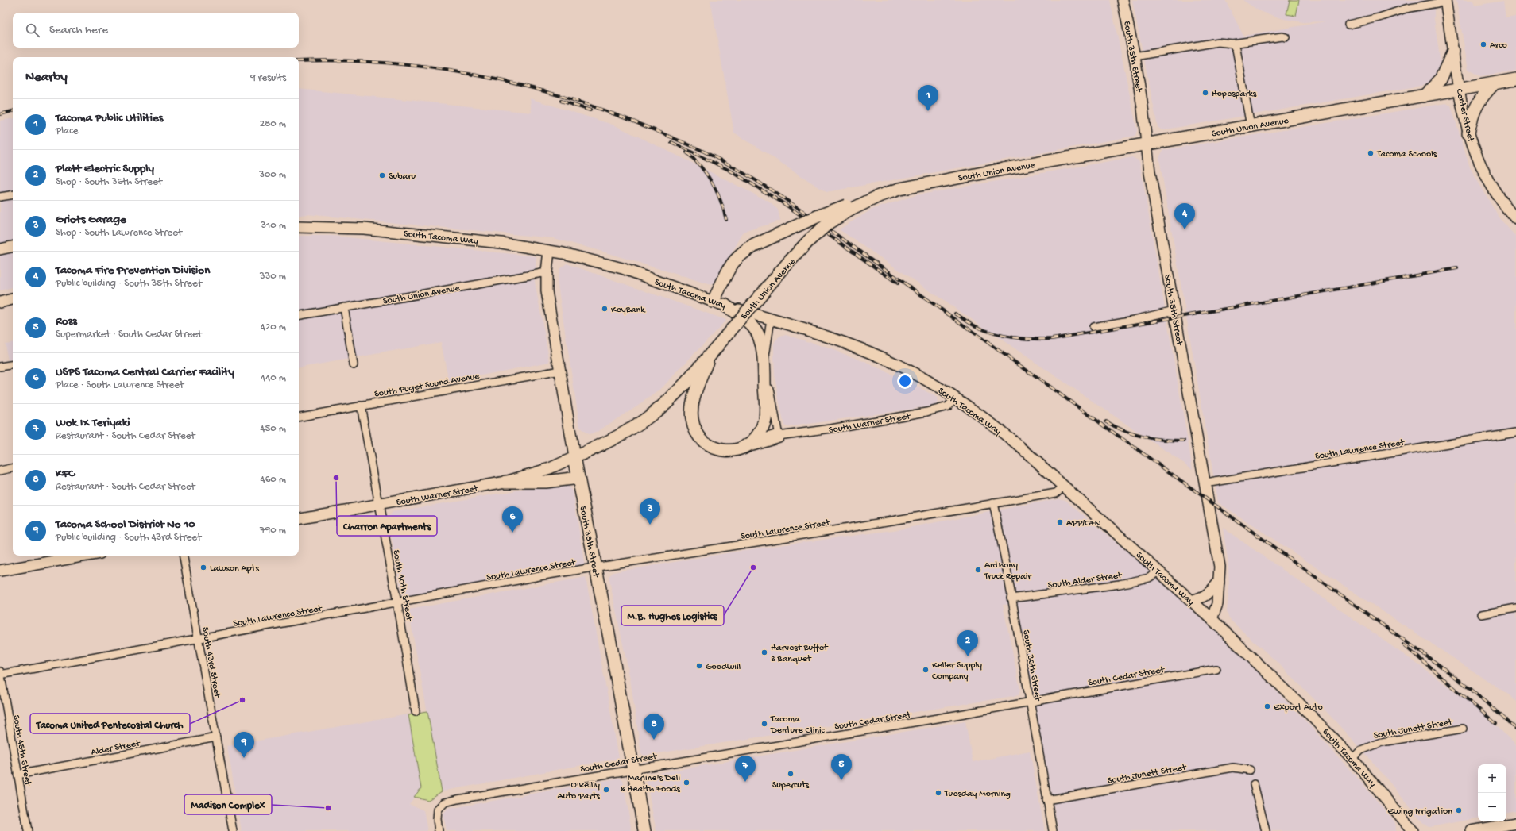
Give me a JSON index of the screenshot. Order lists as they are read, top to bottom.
{
  "streets": {
    "main road": [
      "South 35th Street",
      "Center Street",
      "South Union Avenue",
      "South Tacoma Way",
      "South Warner Street",
      "South 38th Street"
    ],
    "street": [
      "South Puget Sound Avenue",
      "South Lawrence Street",
      "South Alder Street",
      "South 40th Street",
      "South 43rd Street",
      "South 36th Street",
      "South Cedar Street",
      "South Junett Street",
      "Alder Street",
      "South 45th Street"
    ]
  },
  "crossings": [
    ["South 35th Street", "South Union Avenue"],
    ["South 35th Street", "South Tacoma Way"],
    ["South 35th Street", "South Lawrence Street"],
    ["Center Street", "South Union Avenue"],
    ["South Union Avenue", "South Warner Street"],
    ["South Union Avenue", "South 38th Street"],
    ["South Tacoma Way", "South Warner Street"],
    ["South Tacoma Way", "South Lawrence Street"],
    ["South Tacoma Way", "South 38th Street"],
    ["South Tacoma Way", "South Alder Street"],
    ["South Tacoma Way", "South Junett Street"],
    ["South Puget Sound Avenue", "South 38th Street"],
    ["South Puget Sound Avenue", "South 40th Street"],
    ["South Warner Street", "South 38th Street"],
    ["South Warner Street", "South 40th Street"],
    ["South Lawrence Street", "South 38th Street"],
    ["South Lawrence Street", "South 40th Street"],
    ["South Lawrence Street", "South 43rd Street"],
    ["South Lawrence Street", "South 36th Street"],
    ["South Lawrence Street", "South 45th Street"],
    ["South 38th Street", "South Cedar Street"],
    ["South Alder Street", "South 36th Street"],
    ["South 43rd Street", "Alder Street"],
    ["South 36th Street", "South Cedar Street"],
    ["South 36th Street", "South Junett Street"],
    ["Alder Street", "South 45th Street"]
  ],
  "places": [
    "Arco",
    "Hopesparks",
    "Tacoma Schools",
    "Subaru",
    "KeyBank",
    "Charron Apartments",
    "APP/CFN",
    "Lawson Apts",
    "M.B. Hughes Logistics",
    "Anthony Truck Repair",
    "Harvest Buffet & Banquet",
    "Goodwill",
    "Keller Supply Company",
    "Tacoma United Pentecostal Church",
    "Export Auto",
    "Tacoma Denture Clinic",
    "Supercuts",
    "Marline's Deli & Health Foods",
    "O'Reilly Auto Parts",
    "Tuesday Morning",
    "Madison Complex",
    "Ewing Irrigation"
  ],
  "page": {
    "search": "Search here",
    "heading": ["Nearby", "9 results"],
    "pins": [
      "1",
      "4",
      "3",
      "6",
      "2",
      "8",
      "9",
      "5",
      "7"
    ],
    "list": [
      {
        "mark": "1",
        "name": "Tacoma Public Utilities",
        "note": "Place",
        "value": "280 m"
      },
      {
        "mark": "2",
        "name": "Platt Electric Supply",
        "note": "Shop · South 36th Street",
        "value": "300 m"
      },
      {
        "mark": "3",
        "name": "Griots Garage",
        "note": "Shop · South Lawrence Street",
        "value": "310 m"
      },
      {
        "mark": "4",
        "name": "Tacoma Fire Prevention Division",
        "note": "Public building · South 35th Street",
        "value": "330 m"
      },
      {
        "mark": "5",
        "name": "Ross",
        "note": "Supermarket · South Cedar Street",
        "value": "420 m"
      },
      {
        "mark": "6",
        "name": "USPS Tacoma Central Carrier Facility",
        "note": "Place · South Lawrence Street",
        "value": "440 m"
      },
      {
        "mark": "7",
        "name": "Wok IX Teriyaki",
        "note": "Restaurant · South Cedar Street",
        "value": "450 m"
      },
      {
        "mark": "8",
        "name": "KFC",
        "note": "Restaurant · South Cedar Street",
        "value": "460 m"
      },
      {
        "mark": "9",
        "name": "Tacoma School District No 10",
        "note": "Public building · South 43rd Street",
        "value": "790 m"
      }
    ],
    "map_buttons": ["+", "−"]
  }
}
